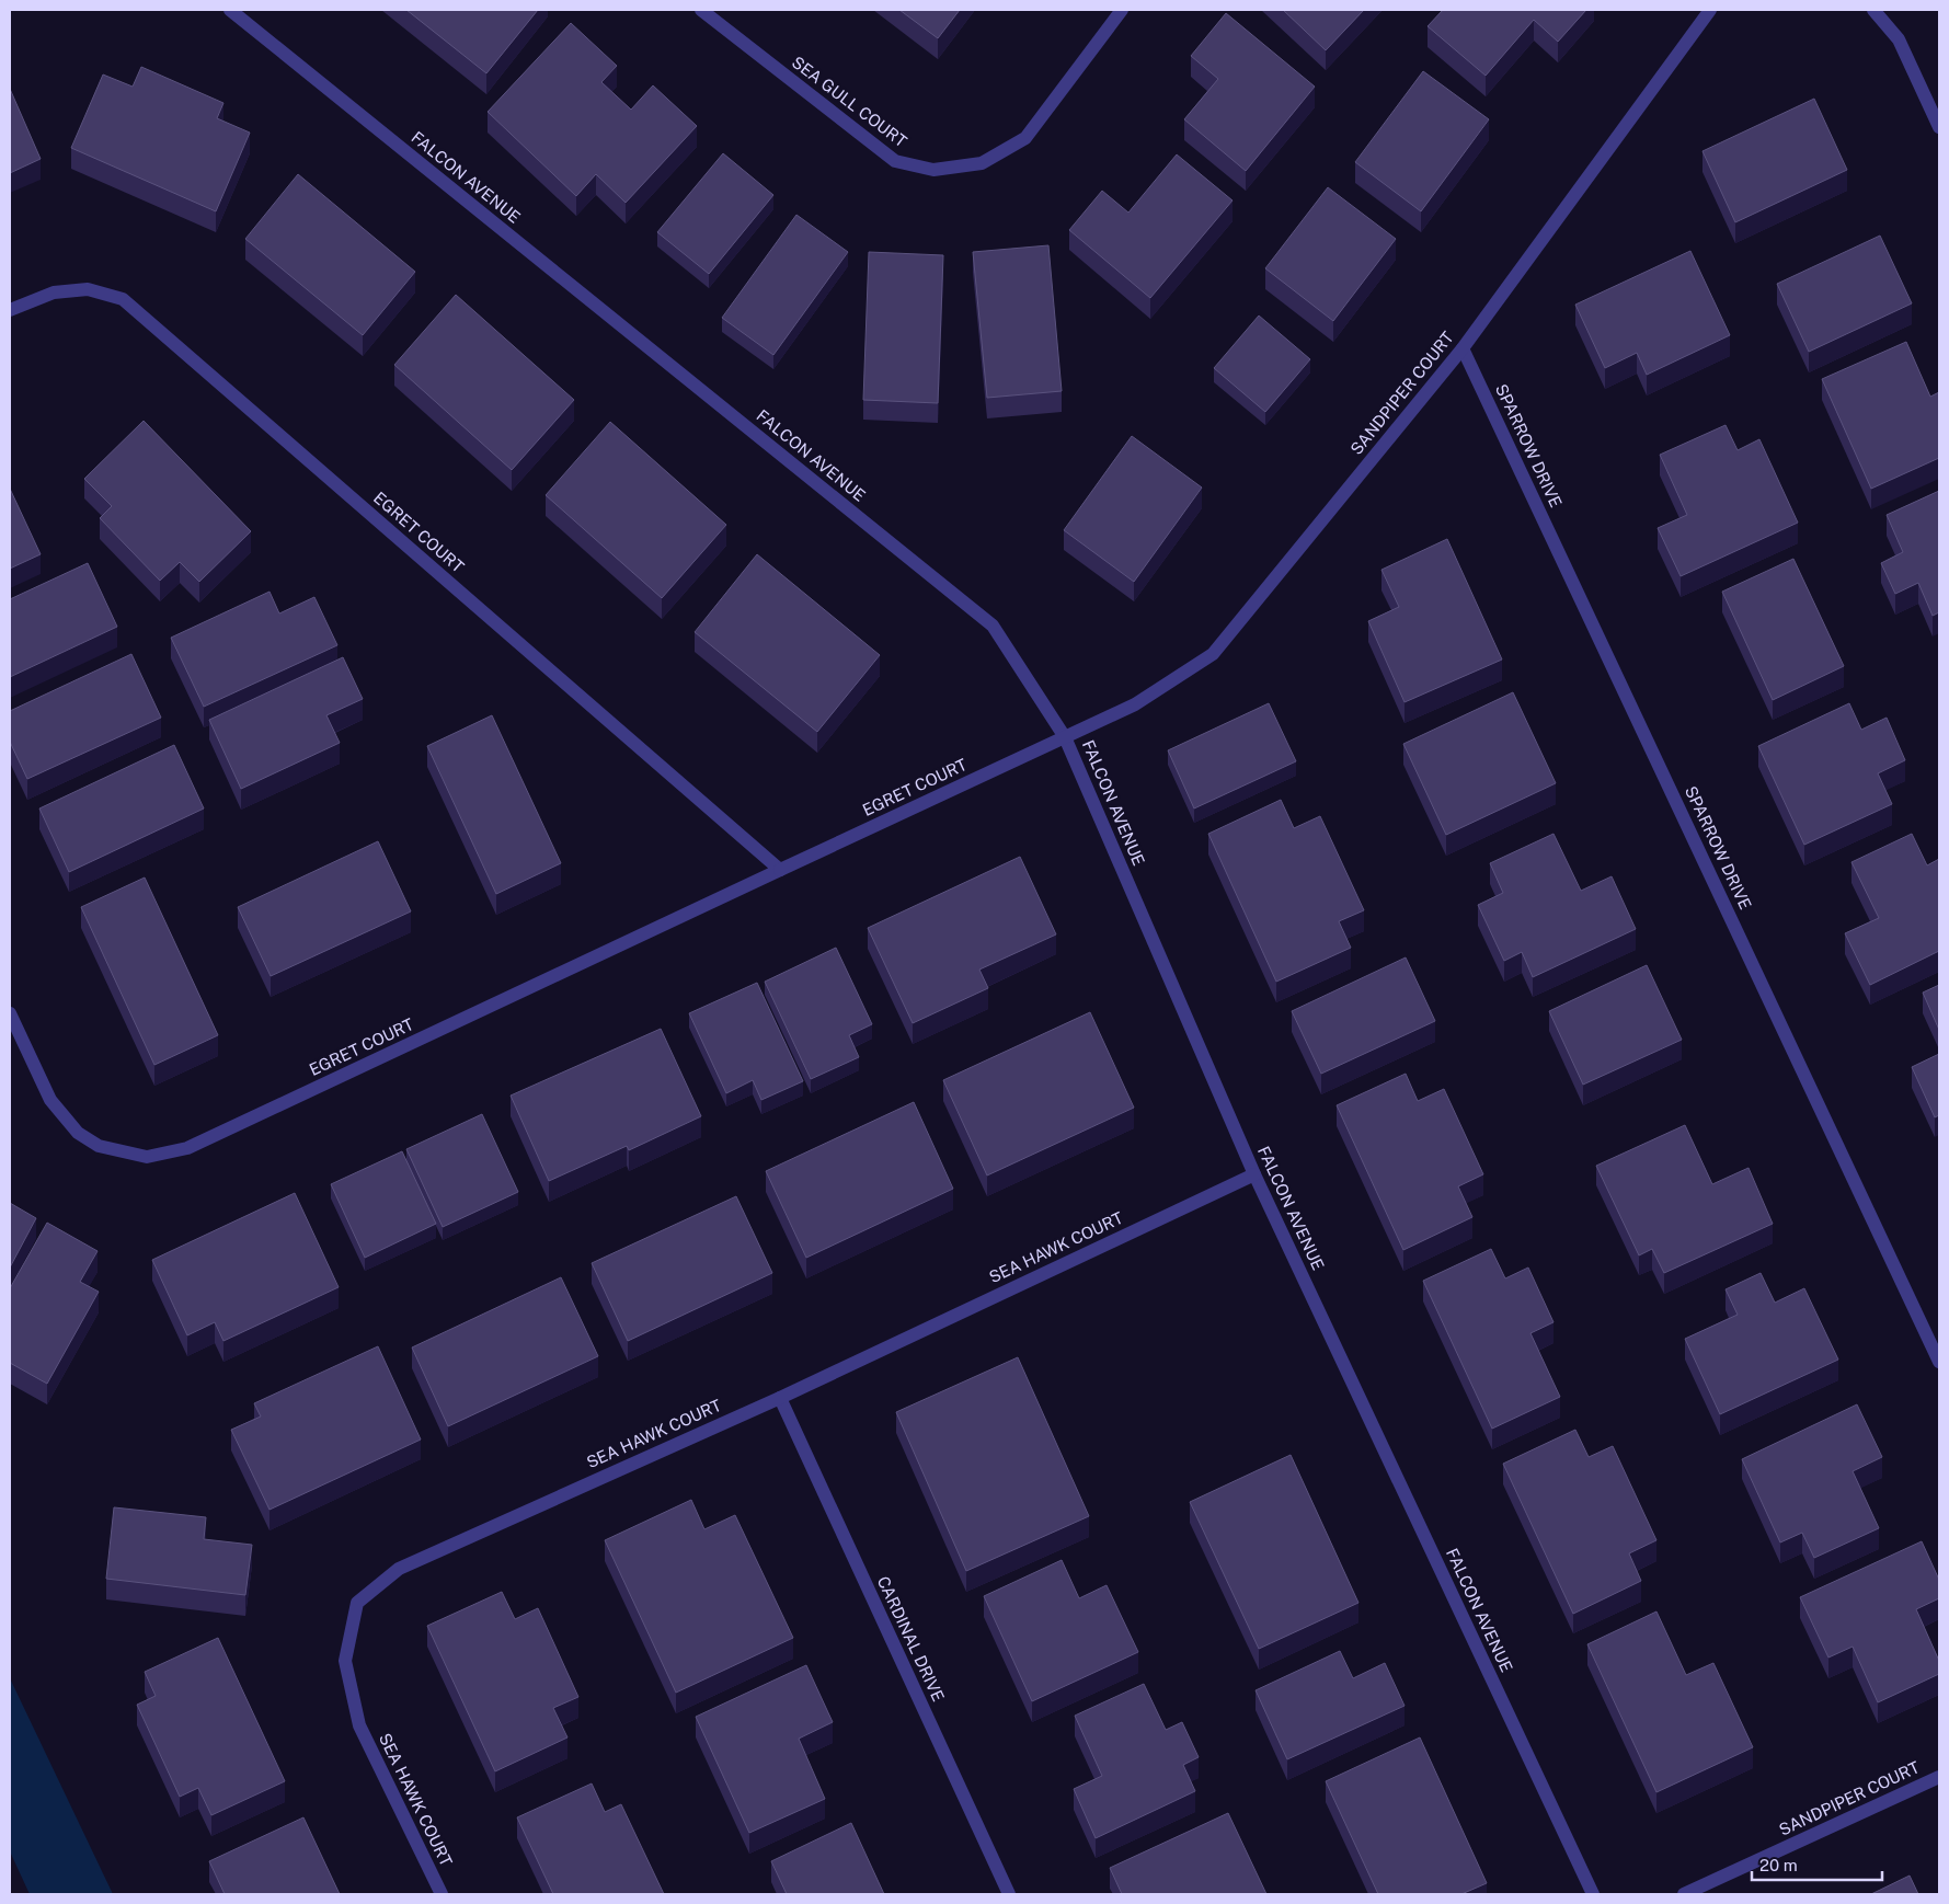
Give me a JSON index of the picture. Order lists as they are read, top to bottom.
{
  "streets": {
    "street": [
      "SEA GULL COURT",
      "FALCON AVENUE",
      "SANDPIPER COURT",
      "SPARROW DRIVE",
      "EGRET COURT",
      "SEA HAWK COURT",
      "CARDINAL DRIVE"
    ]
  },
  "crossings": [
    ["FALCON AVENUE", "SANDPIPER COURT"],
    ["FALCON AVENUE", "EGRET COURT"],
    ["FALCON AVENUE", "SEA HAWK COURT"],
    ["SANDPIPER COURT", "SPARROW DRIVE"],
    ["SANDPIPER COURT", "EGRET COURT"],
    ["SEA HAWK COURT", "CARDINAL DRIVE"]
  ],
  "scale_bar": "20 m"
}
